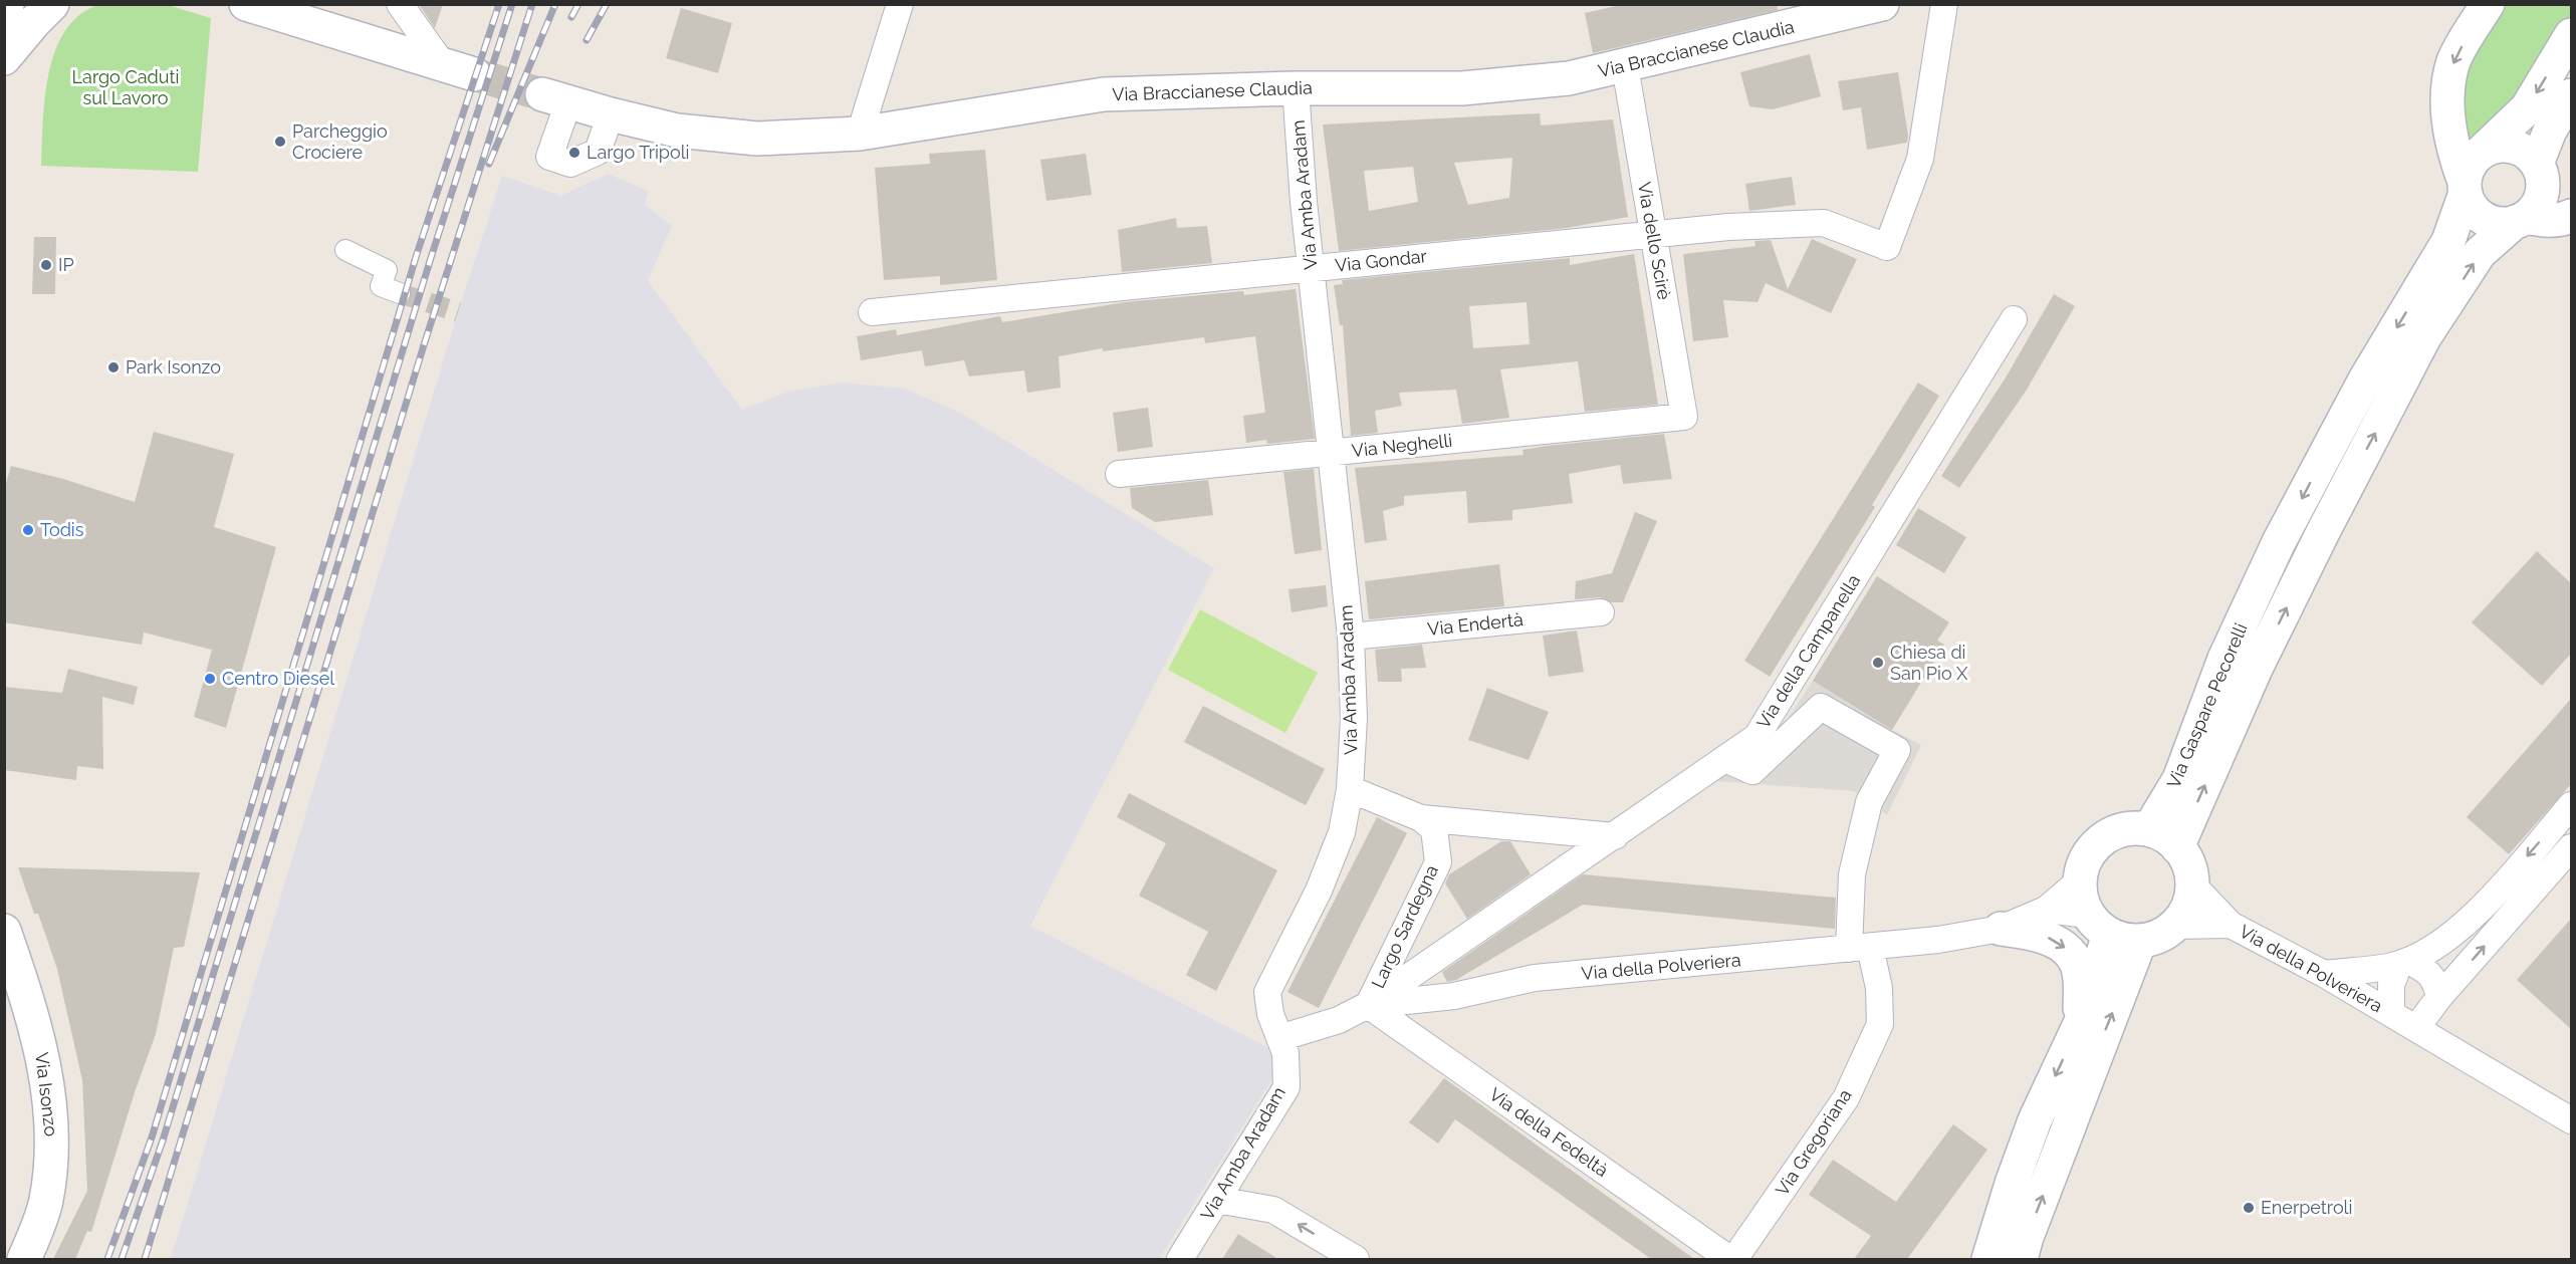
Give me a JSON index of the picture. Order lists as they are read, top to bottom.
{
  "streets": {
    "street": [
      "Via Braccianese Claudia",
      "Via Amba Aradam",
      "Via dello Scirè",
      "Via Gondar",
      "Via Neghelli",
      "Via Endertà",
      "Via della Campanella",
      "Via Gaspare Pecorelli",
      "Largo Sardegna",
      "Via della Polveriera",
      "Via Isonzo",
      "Via della Fedeltà",
      "Via Gregoriana"
    ]
  },
  "crossings": [
    ["Via Braccianese Claudia", "Via Amba Aradam"],
    ["Via Braccianese Claudia", "Via dello Scirè"],
    ["Via Amba Aradam", "Via Gondar"],
    ["Via Amba Aradam", "Via Neghelli"],
    ["Via Amba Aradam", "Via Endertà"],
    ["Via Amba Aradam", "Via della Polveriera"],
    ["Via dello Scirè", "Via Gondar"],
    ["Via dello Scirè", "Via Neghelli"],
    ["Via della Campanella", "Largo Sardegna"],
    ["Via della Campanella", "Via della Polveriera"],
    ["Via della Campanella", "Via della Fedeltà"],
    ["Via della Campanella", "Via Gregoriana"],
    ["Via Gaspare Pecorelli", "Via della Polveriera"],
    ["Largo Sardegna", "Via della Polveriera"],
    ["Largo Sardegna", "Via della Fedeltà"],
    ["Via della Polveriera", "Via della Fedeltà"],
    ["Via della Polveriera", "Via Gregoriana"]
  ],
  "parks": ["Largo Caduti sul Lavoro"],
  "places": [
    "Parcheggio Crociere",
    "Largo Tripoli",
    "IP",
    "Park Isonzo",
    "Todis",
    "Chiesa di San Pio X",
    "Centro Diesel",
    "Enerpetroli"
  ]
}
